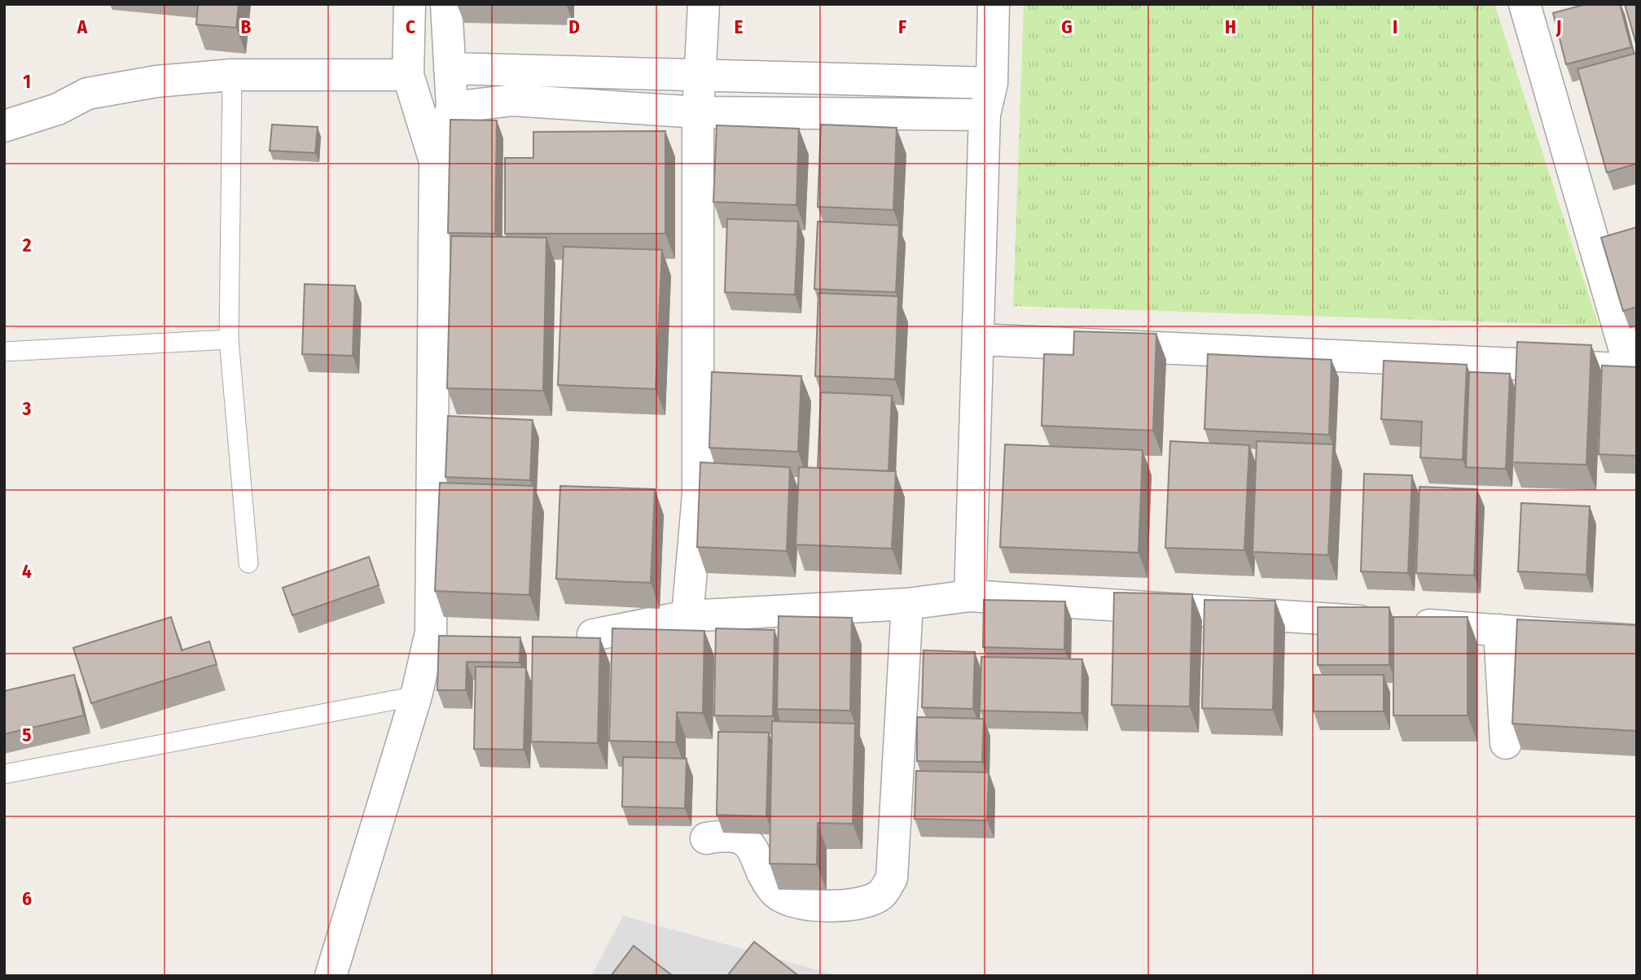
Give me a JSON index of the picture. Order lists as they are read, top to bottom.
{
  "grid": {
    "columns": [
      "A",
      "B",
      "C",
      "D",
      "E",
      "F",
      "G",
      "H",
      "I",
      "J"
    ],
    "rows": [
      "1",
      "2",
      "3",
      "4",
      "5",
      "6"
    ]
  }
}
